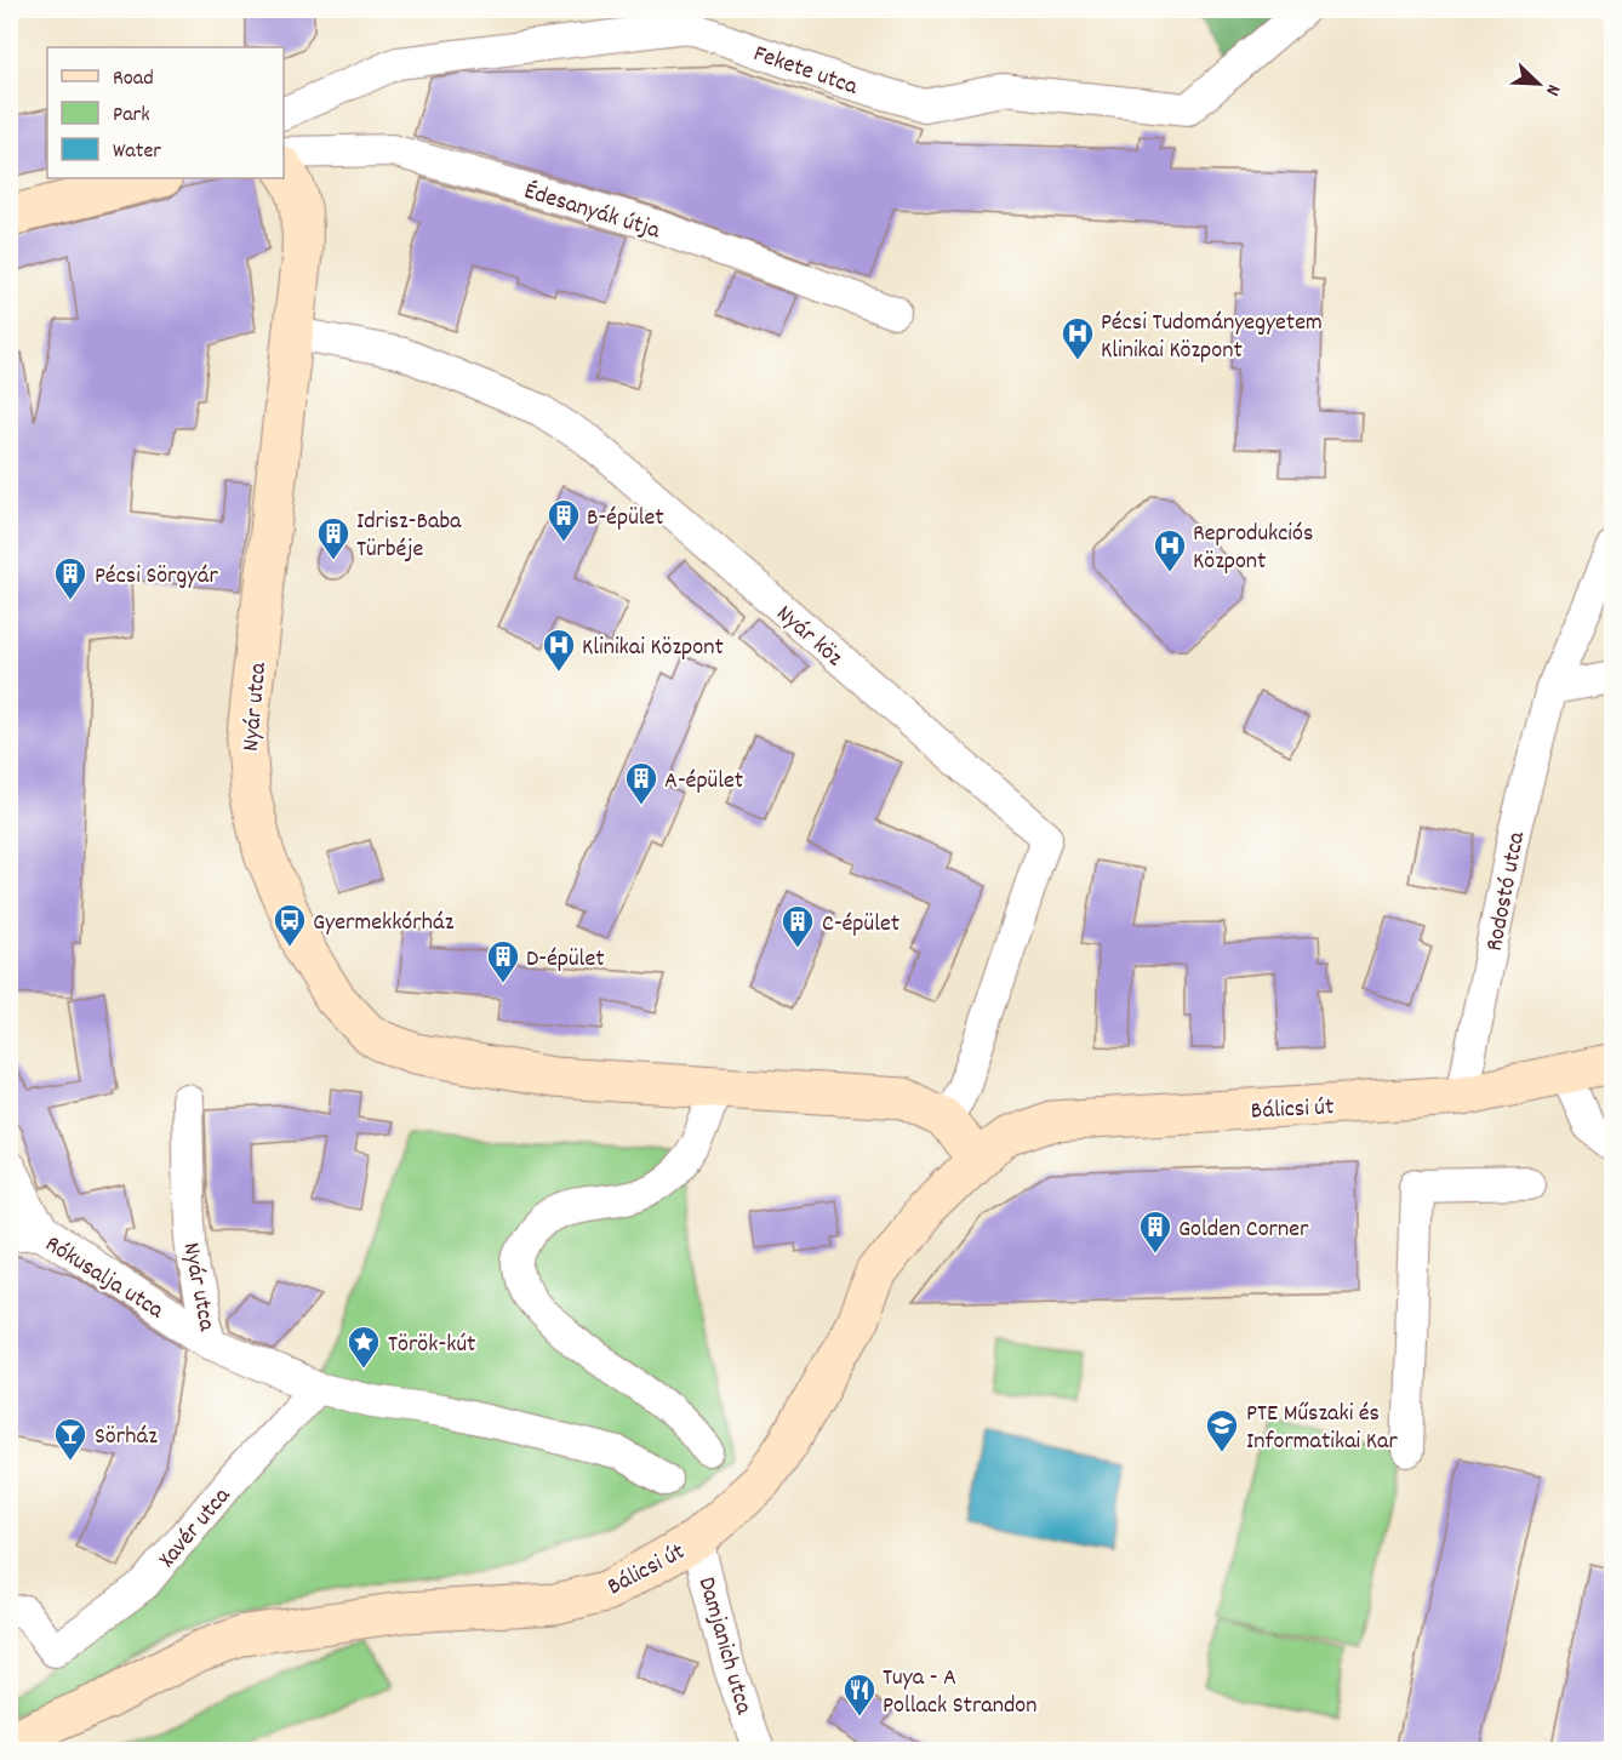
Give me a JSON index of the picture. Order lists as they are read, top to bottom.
{
  "streets": {
    "street": [
      "Fekete utca",
      "Édesanyák útja",
      "Nyár köz",
      "Nyár utca",
      "Rodostó utca",
      "Bálicsi út",
      "Rókusalja utca",
      "Xavér utca",
      "Damjanich utca"
    ]
  },
  "crossings": [
    ["Nyár köz", "Nyár utca"],
    ["Nyár utca", "Rókusalja utca"],
    ["Rodostó utca", "Bálicsi út"],
    ["Bálicsi út", "Damjanich utca"],
    ["Rókusalja utca", "Xavér utca"]
  ],
  "places": {
    "hospital": ["Pécsi Tudományegyetem Klinikai Központ", "Reprodukciós Központ", "Klinikai Központ"],
    "building": [
      "B-épület",
      "Idrisz-Baba Türbéje",
      "Pécsi Sörgyár",
      "A-épület",
      "C-épület",
      "D-épület",
      "Golden Corner"
    ],
    "bus stop": ["Gyermekkórház"],
    "place": ["Török-kút"],
    "school or university": ["PTE Műszaki és Informatikai Kar"],
    "bar": ["Sörház"],
    "restaurant": ["Tuya - A Pollack Strandon"]
  },
  "legend": ["Road", "Park", "Water"],
  "north": "bottom right"
}
